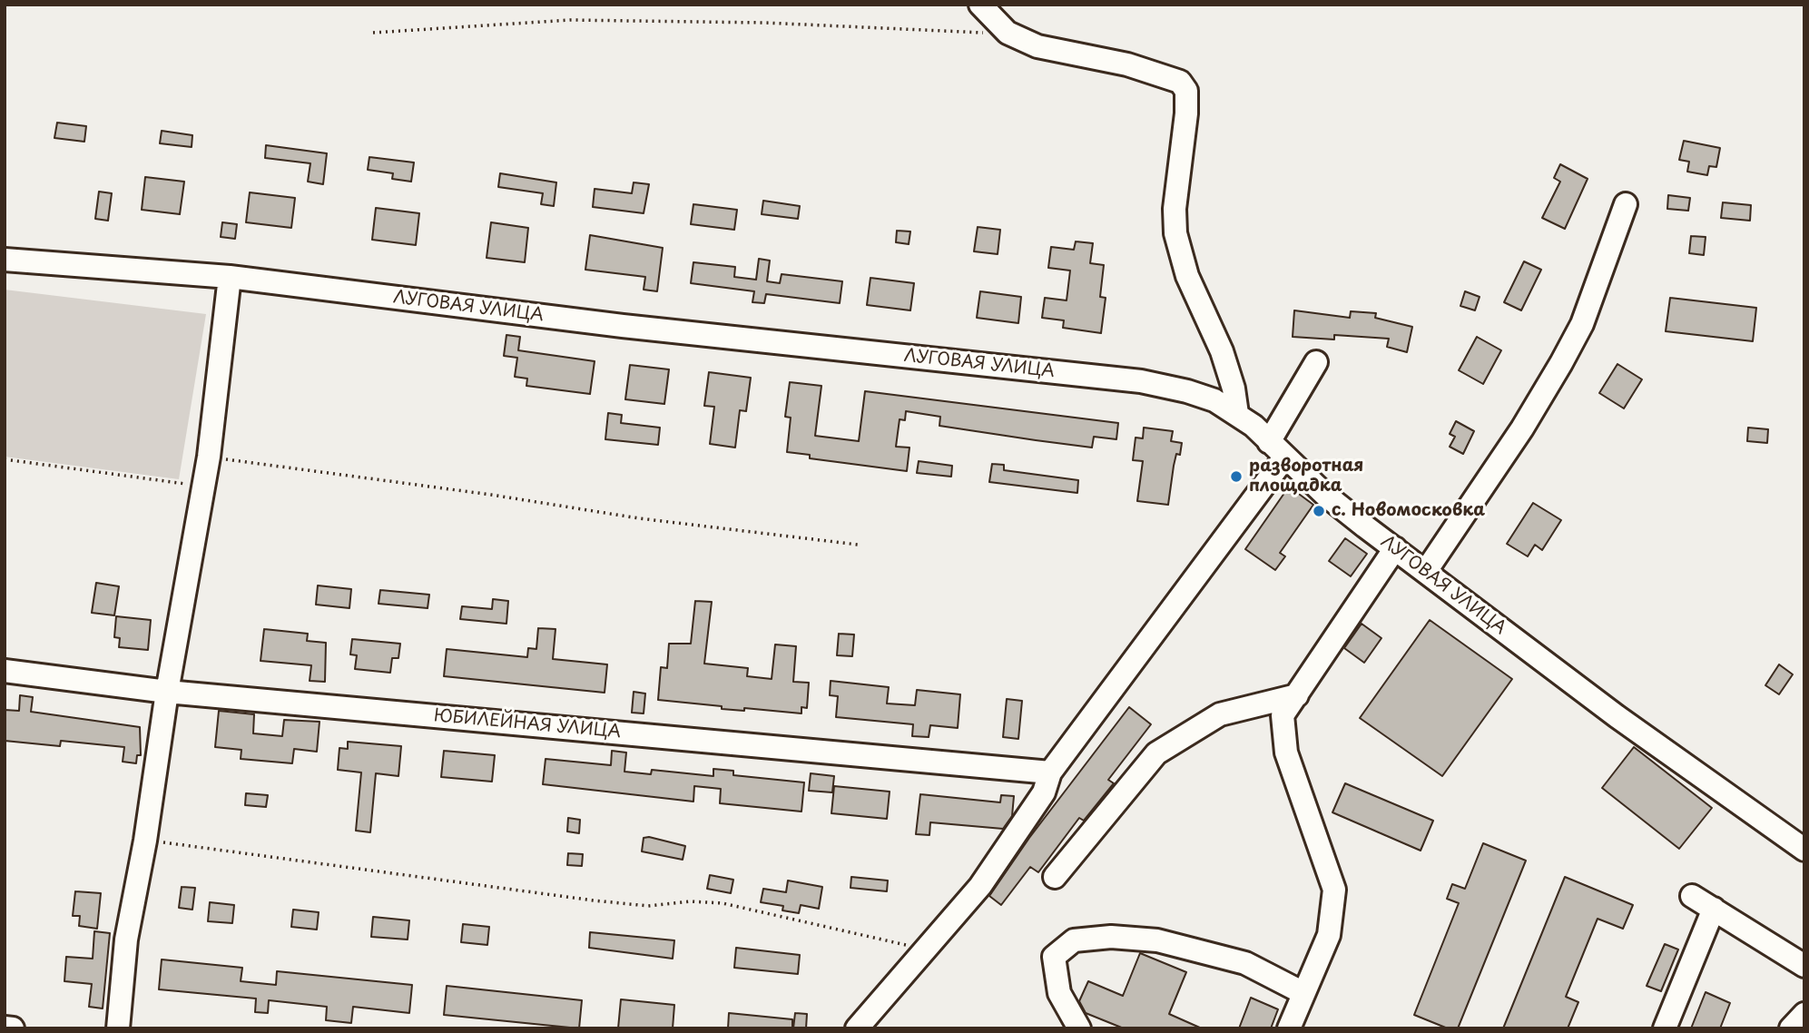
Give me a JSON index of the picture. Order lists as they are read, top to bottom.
{
  "streets": {
    "street": ["ЛУГОВАЯ УЛИЦА", "ЮБИЛЕЙНАЯ УЛИЦА"]
  },
  "places": ["разворотная площадка", "с. Новомосковка"]
}
